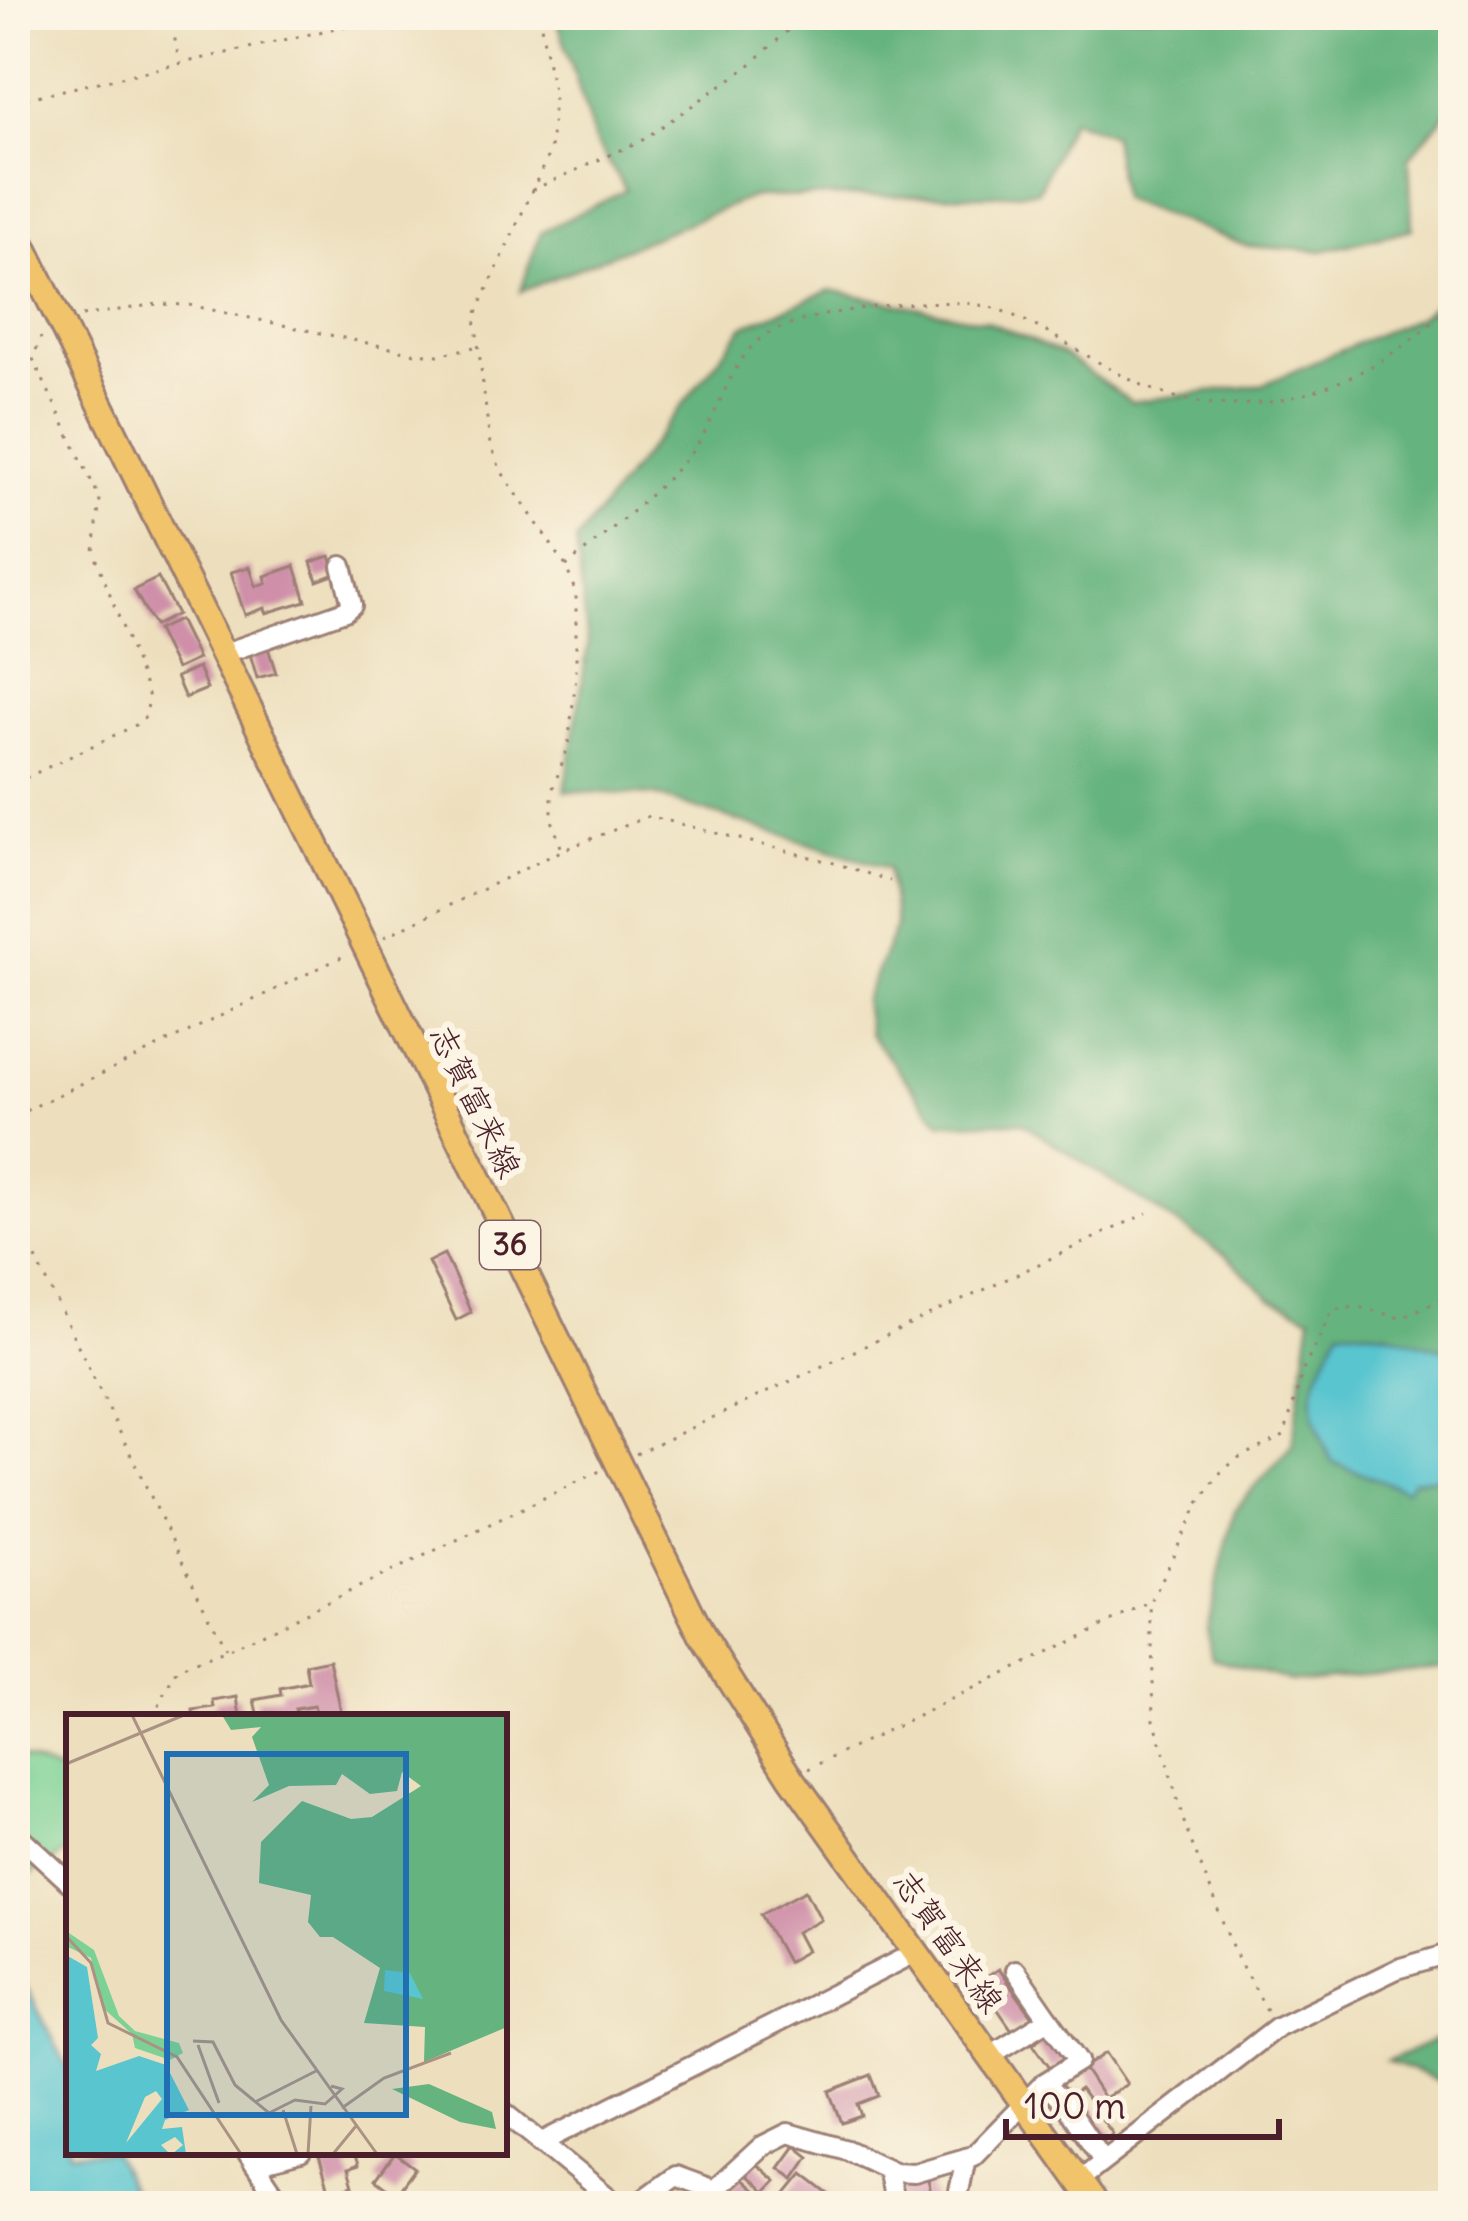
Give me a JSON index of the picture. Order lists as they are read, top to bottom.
{
  "streets": {
    "main road": ["志賀富来線", "36"]
  },
  "scale_bar": "100 m"
}
